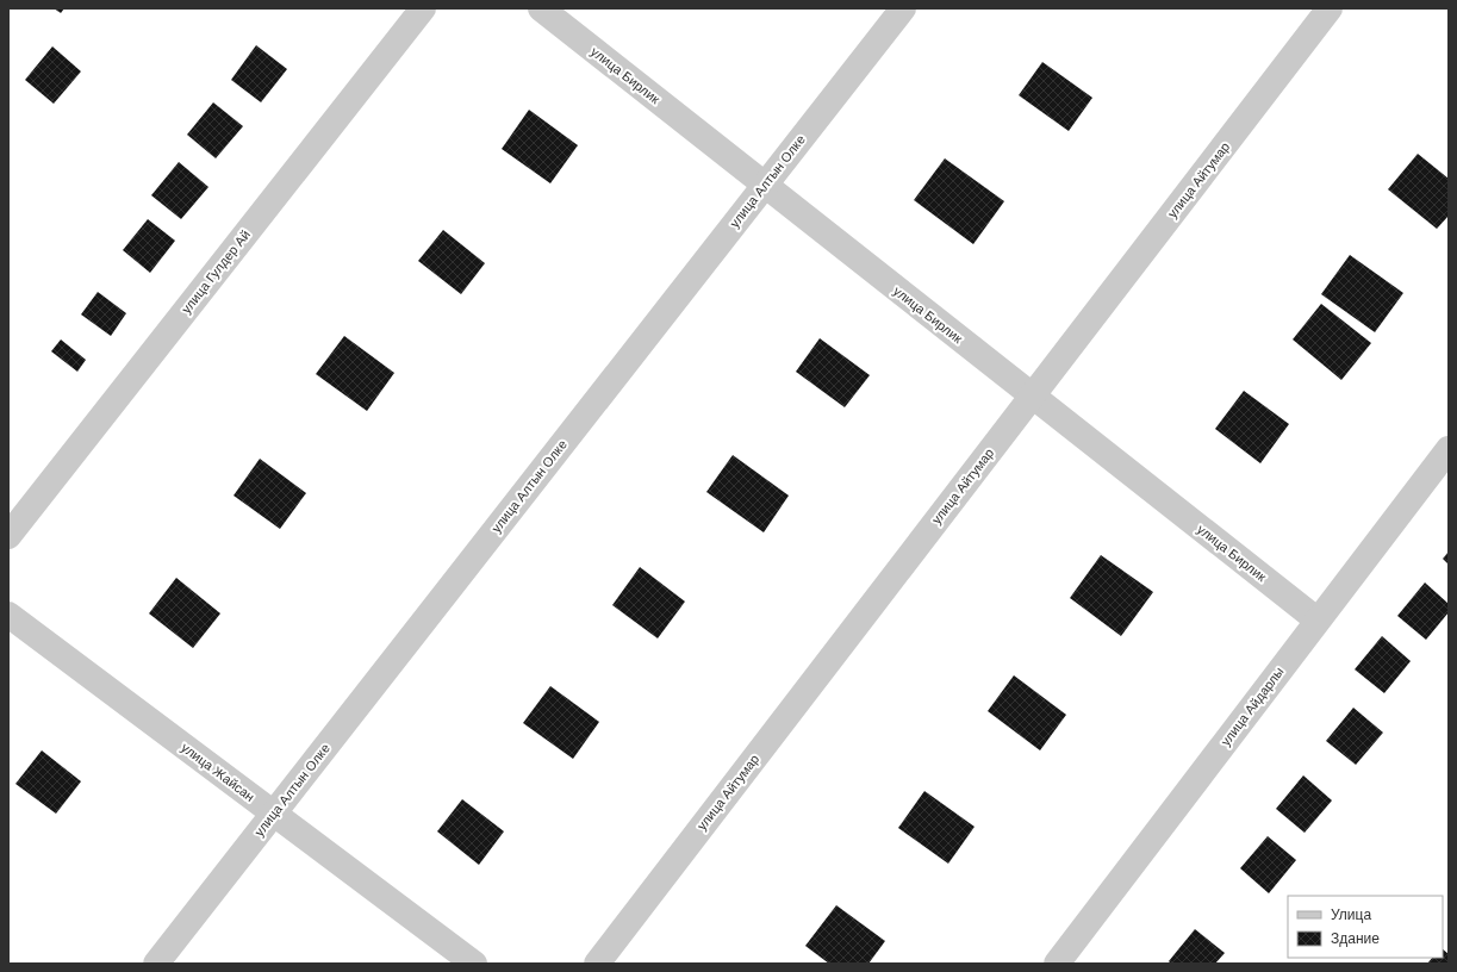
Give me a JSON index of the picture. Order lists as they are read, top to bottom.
{
  "streets": {
    "street": [
      "улица Бирлик",
      "улица Айтумар",
      "улица Алтын Олке",
      "улица Гулдер Ай",
      "улица Айдарлы",
      "улица Жайсан"
    ]
  },
  "crossings": [
    ["улица Бирлик", "улица Айтумар"],
    ["улица Бирлик", "улица Алтын Олке"],
    ["улица Бирлик", "улица Айдарлы"],
    ["улица Алтын Олке", "улица Жайсан"]
  ],
  "legend": ["Улица", "Здание"]
}
